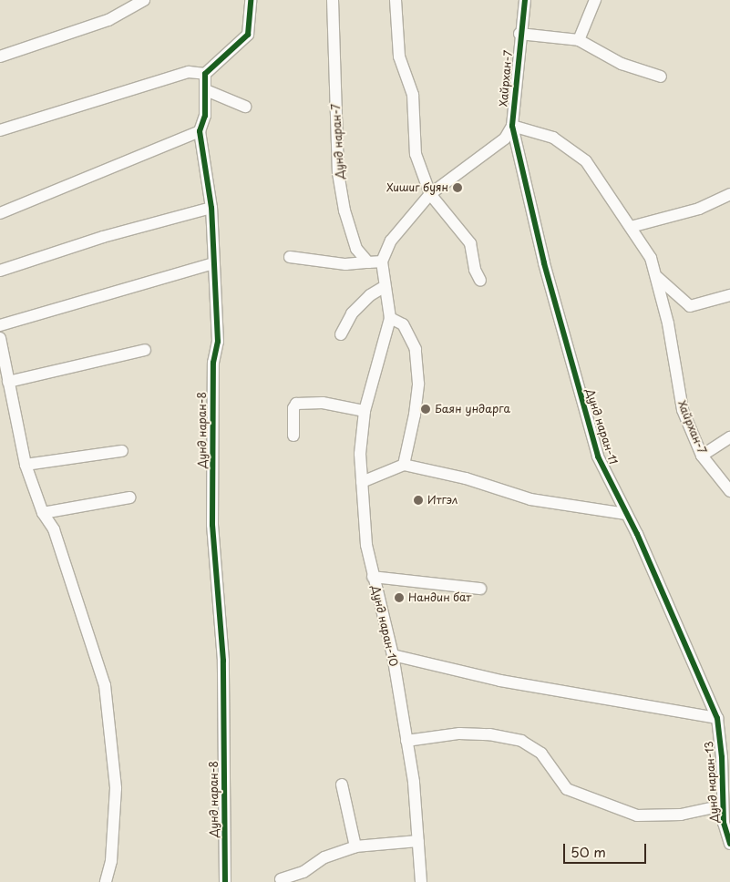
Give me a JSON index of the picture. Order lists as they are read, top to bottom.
{
  "streets": {
    "street": [
      "Хайрхан-7",
      "Дунд наран-7",
      "Дунд наран-11",
      "Дунд наран-8",
      "Дунд наран-10",
      "Дунд наран-13"
    ]
  },
  "crossings": [
    ["Хайрхан-7", "Дунд наран-11"],
    ["Дунд наран-11", "Дунд наран-13"],
    ["Дунд наран-10", "Дунд наран-13"]
  ],
  "places": [
    "Хишиг буян",
    "Баян ундарга",
    "Итгэл",
    "Нандин бат"
  ],
  "scale_bar": "50 m"
}
